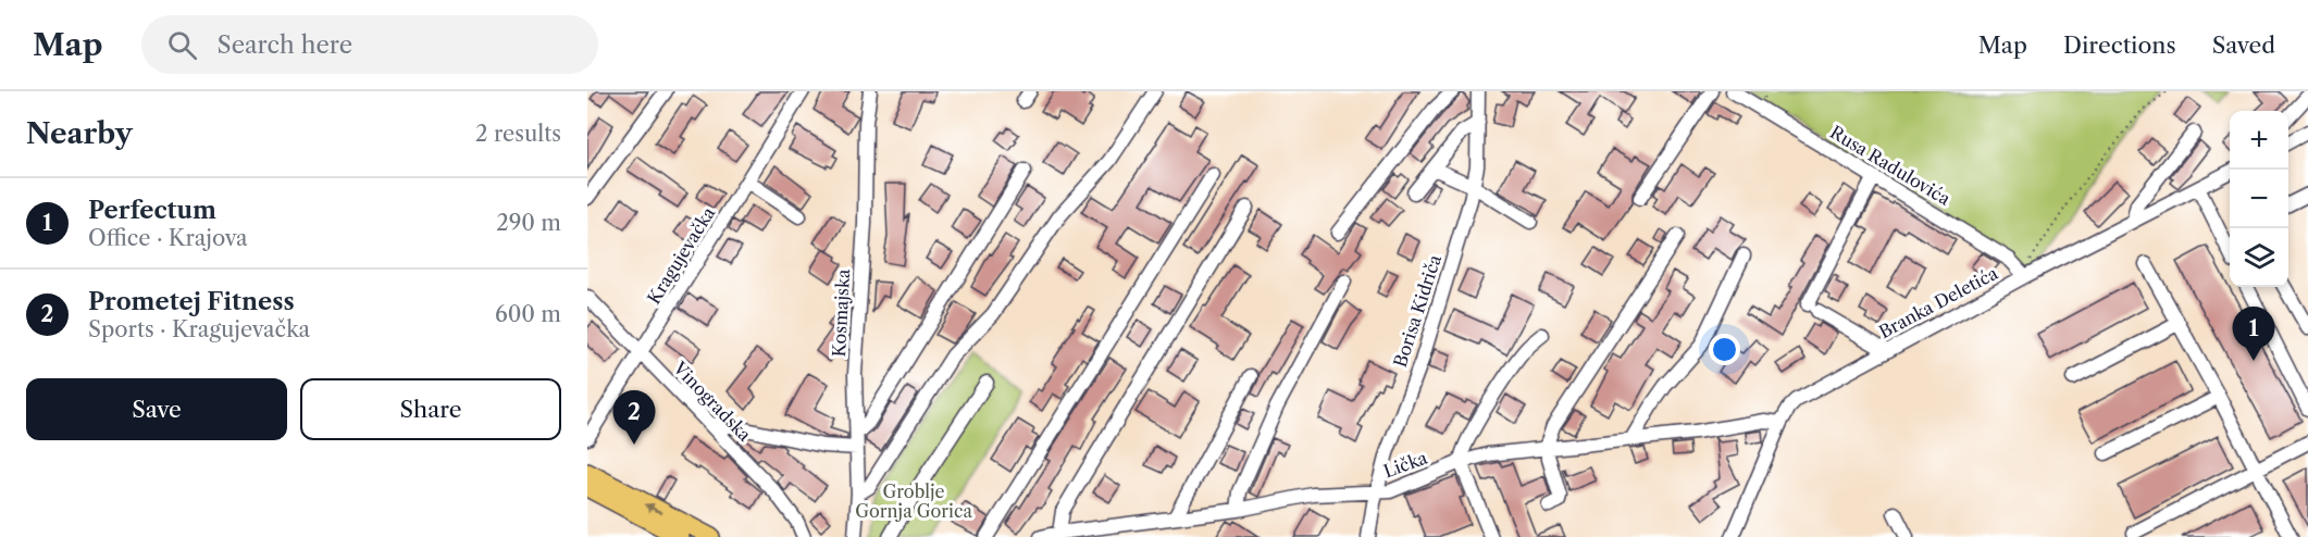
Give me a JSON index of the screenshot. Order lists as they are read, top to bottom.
{
  "streets": {
    "street": [
      "Rusa Radulovića",
      "Kragujevačka",
      "Branka Deletića",
      "Borisa Kidriča",
      "Kosmajska",
      "Vinogradska",
      "Lička"
    ]
  },
  "crossings": [
    ["Rusa Radulovića", "Branka Deletića"],
    ["Kragujevačka", "Vinogradska"],
    ["Branka Deletića", "Lička"],
    ["Borisa Kidriča", "Lička"]
  ],
  "parks": ["Groblje Gornja Gorica"],
  "page": {
    "header": "Map",
    "search": "Search here",
    "nav": ["Map", "Directions", "Saved"],
    "heading": ["Nearby", "2 results"],
    "map_buttons": ["+", "−"],
    "list": [
      {
        "mark": "1",
        "name": "Perfectum",
        "note": "Office · Krajova",
        "value": "290 m"
      },
      {
        "mark": "2",
        "name": "Prometej Fitness",
        "note": "Sports · Kragujevačka",
        "value": "600 m"
      }
    ],
    "pins": ["1", "2"],
    "buttons": ["Save", "Share"]
  }
}
